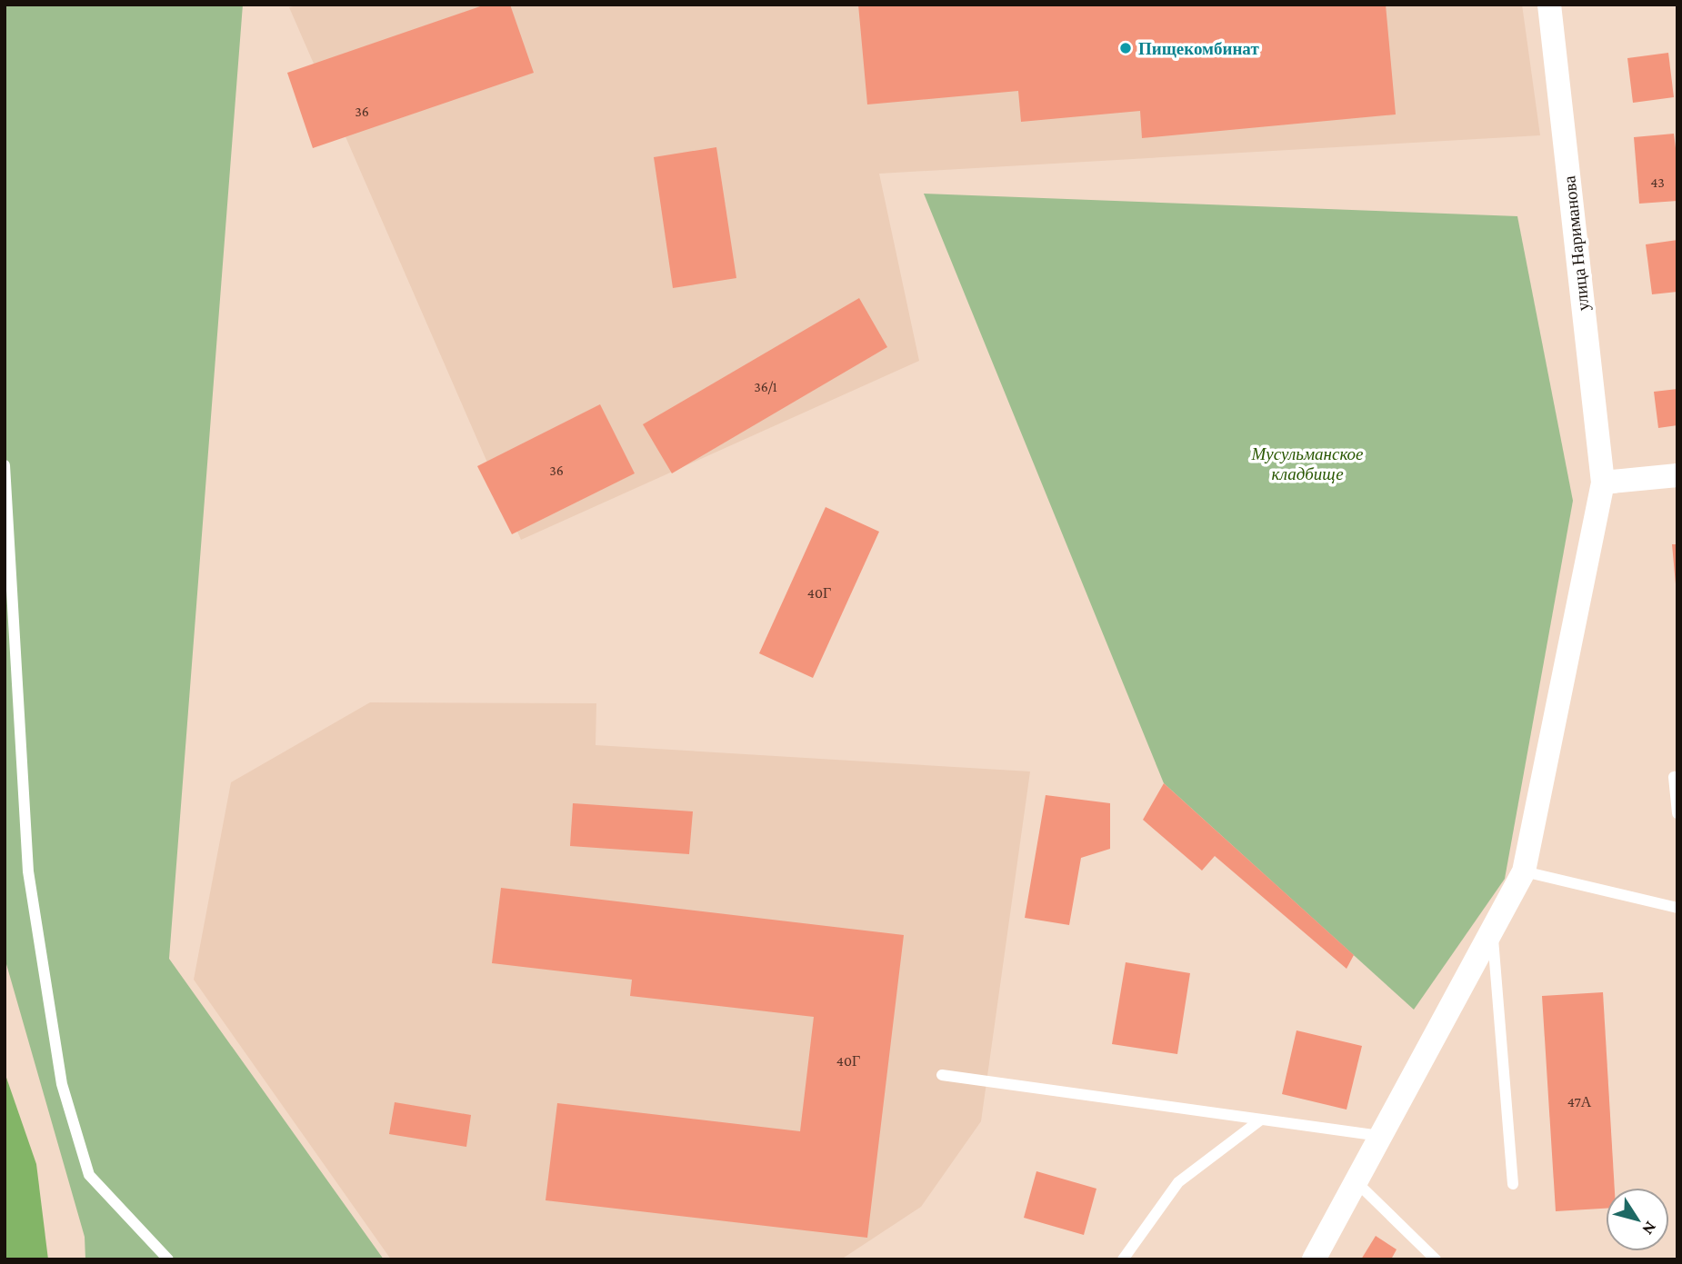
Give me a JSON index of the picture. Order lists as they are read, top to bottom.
{
  "streets": {
    "street": ["улица Нариманова"]
  },
  "parks": ["Мусульманское кладбище"],
  "places": ["Пищекомбинат"],
  "house_numbers": [
    "36",
    "43",
    "36/1",
    "36",
    "40Г",
    "40Г",
    "47А"
  ],
  "north": "bottom right"
}
